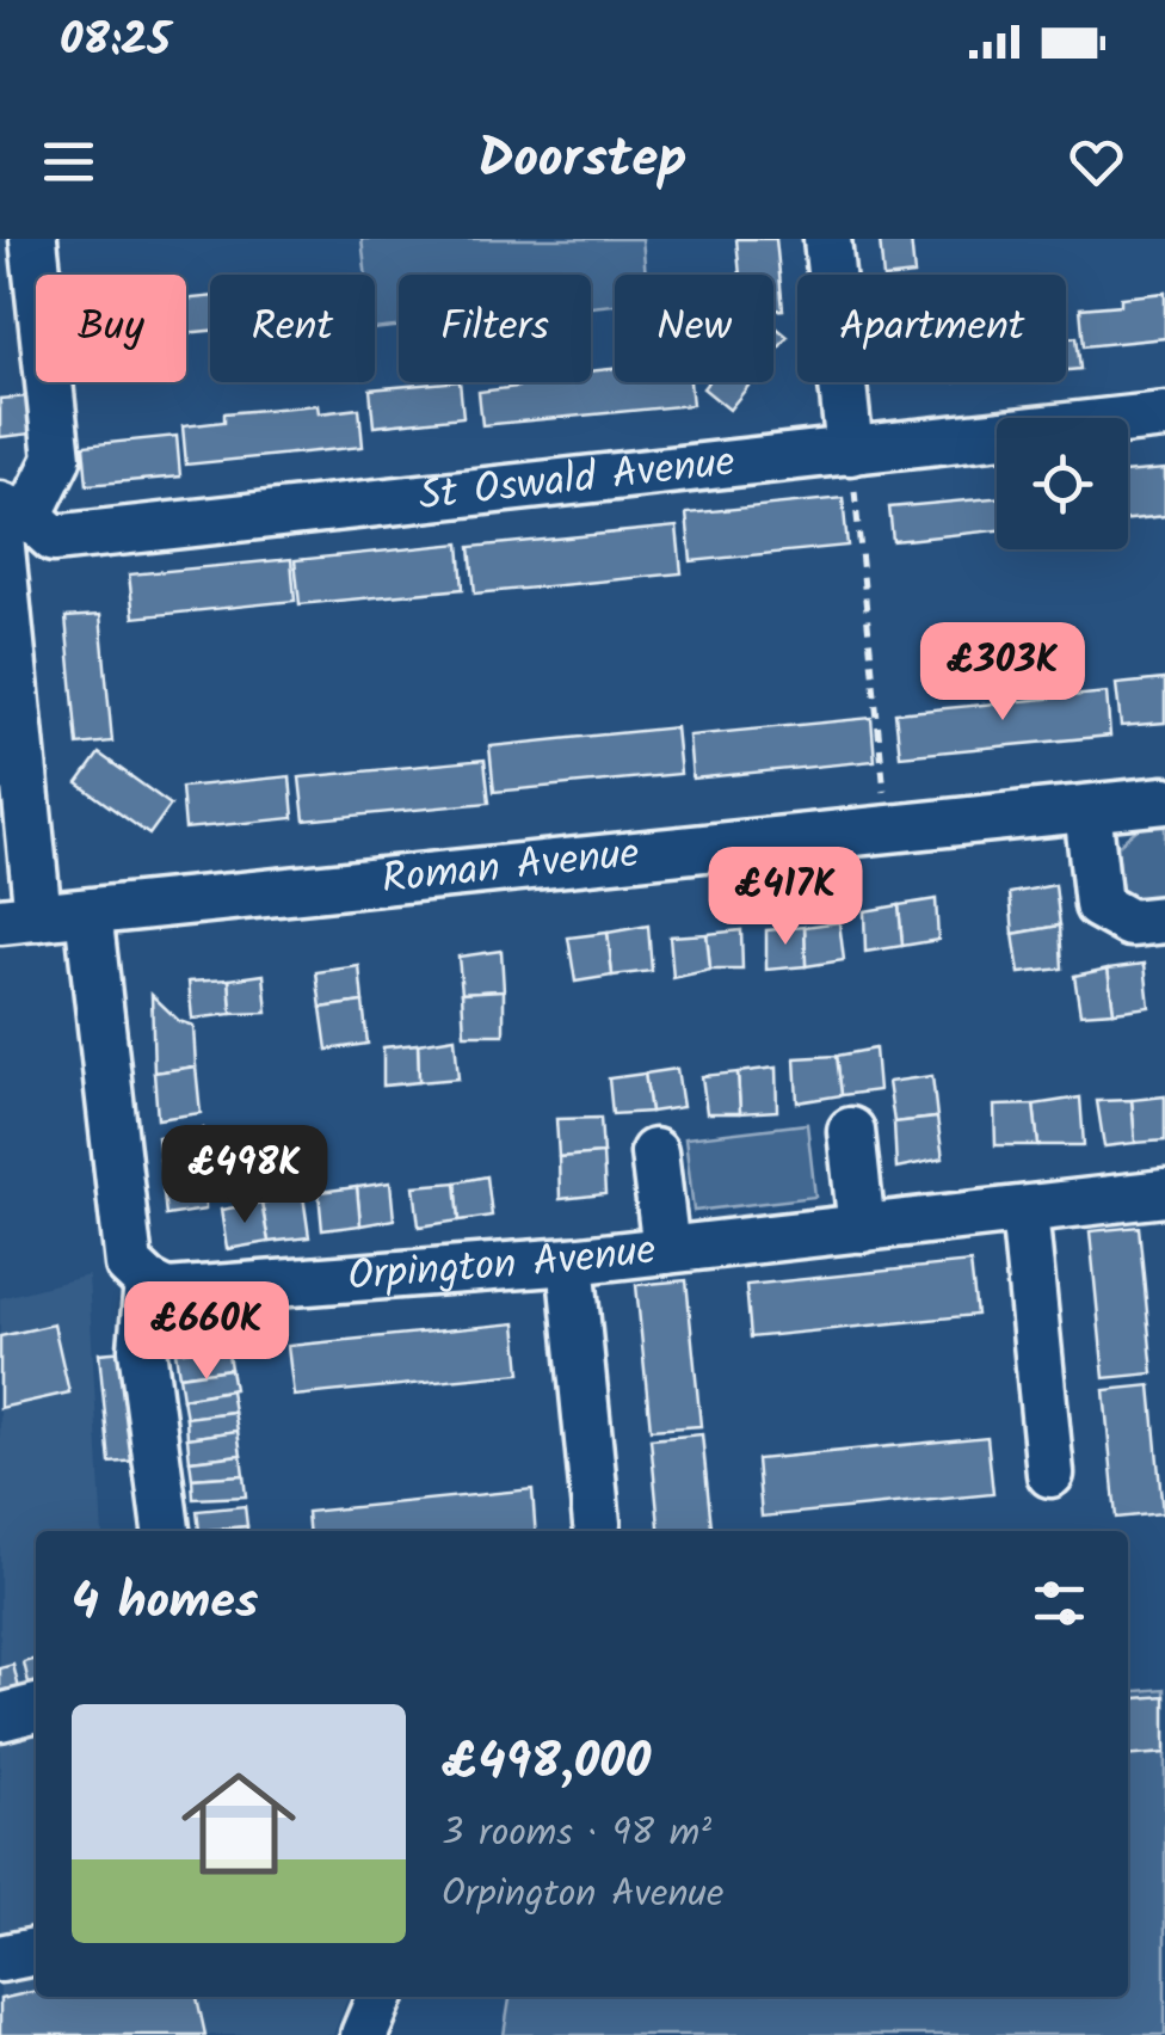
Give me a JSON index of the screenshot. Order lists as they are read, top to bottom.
{
  "streets": {
    "street": ["St Oswald Avenue", "Roman Avenue", "Orpington Avenue"]
  },
  "page": {
    "status": "08:25",
    "header": "Doorstep",
    "chip": [
      "Buy",
      "Rent",
      "Filters",
      "New",
      "Apartment"
    ],
    "price": [
      "£303K",
      "£417K",
      "£498K",
      "£660K"
    ],
    "heading": "4 homes",
    "list": [
      {
        "name": "£498,000",
        "note": "3 rooms · 98 m² · Orpington Avenue"
      }
    ]
  }
}
